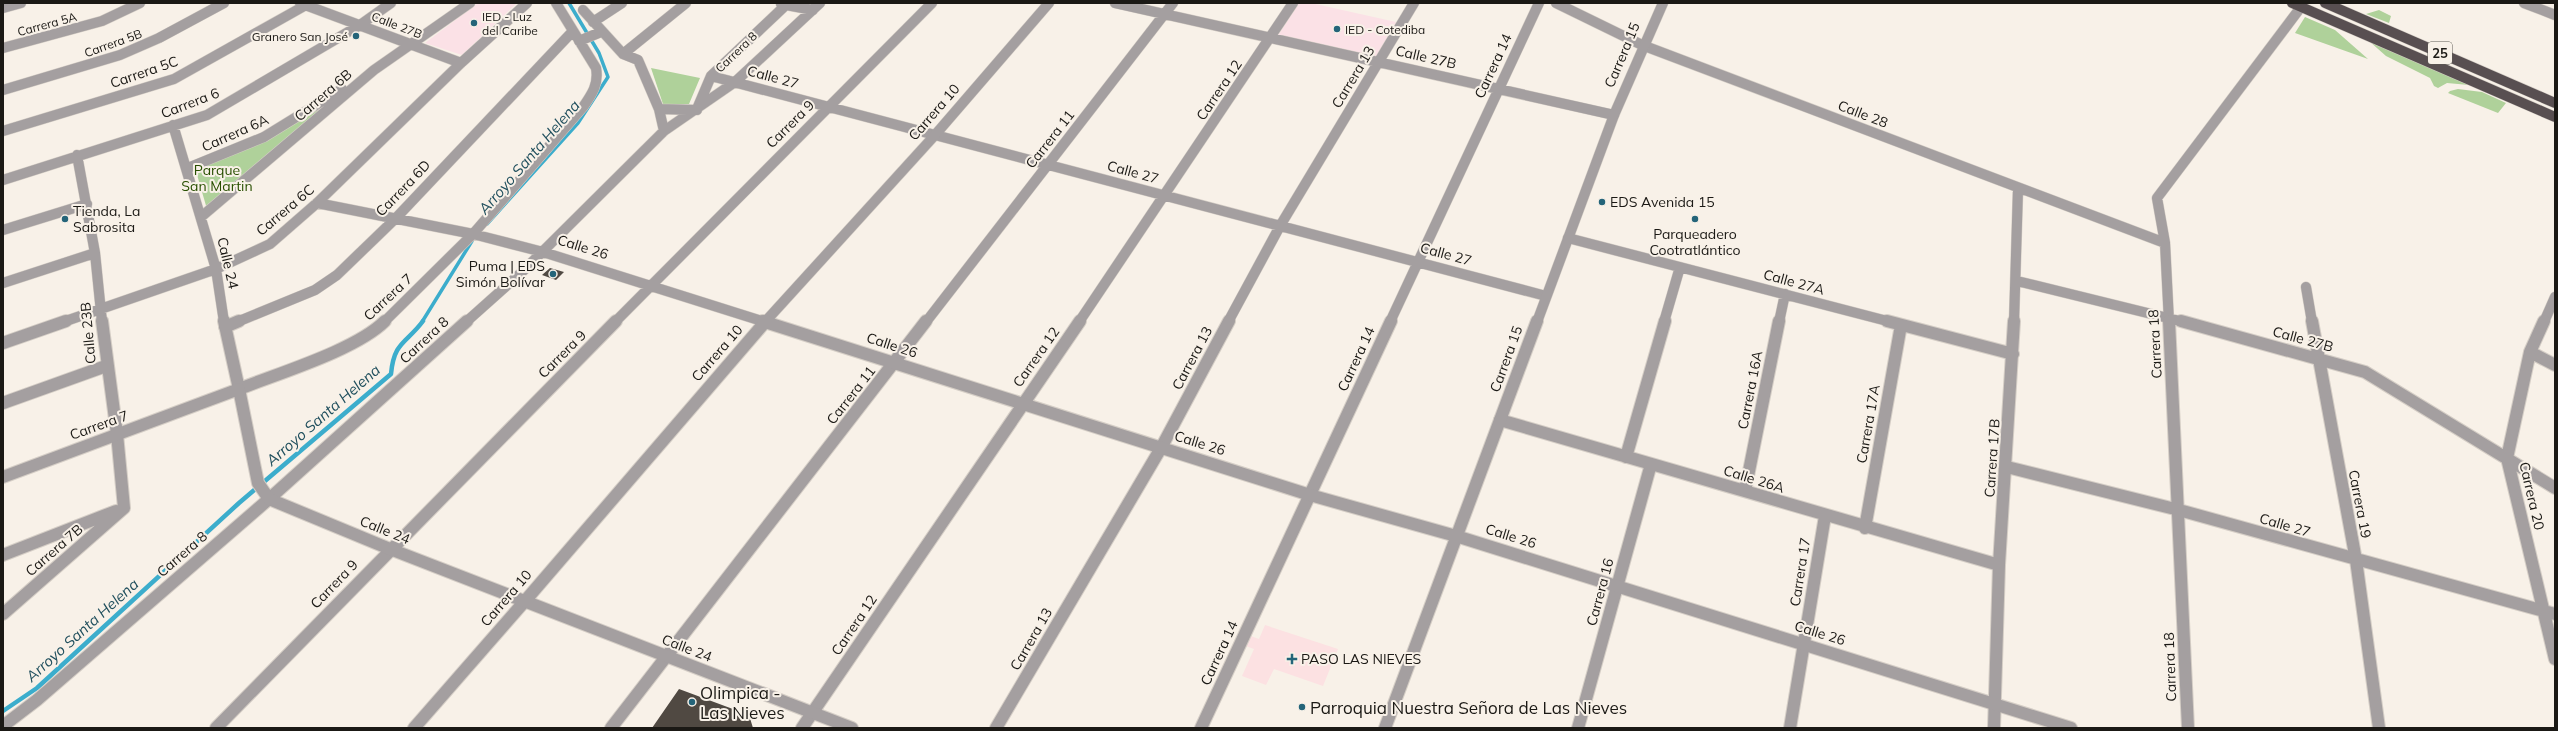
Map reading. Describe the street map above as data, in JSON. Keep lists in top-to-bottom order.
{
  "streets": {
    "highway": ["25"],
    "street": [
      "Carrera 5A",
      "Calle 27B",
      "Carrera 5B",
      "Carrera 8",
      "Carrera 15",
      "Carrera 14",
      "Carrera 5C",
      "Calle 27",
      "Carrera 13",
      "Carrera 12",
      "Carrera 6B",
      "Carrera 6",
      "Carrera 10",
      "Calle 28",
      "Carrera 9",
      "Carrera 6A",
      "Carrera 11",
      "Carrera 6D",
      "Carrera 6C",
      "Calle 26",
      "Calle 24",
      "Calle 27A",
      "Carrera 7",
      "Calle 23B",
      "Carrera 18",
      "Carrera 16A",
      "Carrera 17A",
      "Carrera 17B",
      "Calle 26A",
      "Carrera 20",
      "Carrera 19",
      "Carrera 7B",
      "Carrera 17",
      "Carrera 16"
    ]
  },
  "crossings": [
    ["Calle 27B", "Carrera 15"],
    ["Calle 27B", "Carrera 14"],
    ["Calle 27B", "Carrera 5C"],
    ["Calle 27B", "Carrera 13"],
    ["Calle 27B", "Carrera 12"],
    ["Calle 27B", "Carrera 6B"],
    ["Calle 27B", "Carrera 6"],
    ["Calle 27B", "Carrera 11"],
    ["Calle 27B", "Carrera 6C"],
    ["Calle 27B", "Carrera 18"],
    ["Calle 27B", "Carrera 17B"],
    ["Calle 27B", "Carrera 20"],
    ["Calle 27B", "Carrera 19"],
    ["Carrera 8", "Calle 27"],
    ["Carrera 8", "Calle 26"],
    ["Carrera 8", "Calle 24"],
    ["25", "Carrera 18"],
    ["Carrera 15", "Calle 27"],
    ["Carrera 15", "Calle 28"],
    ["Carrera 15", "Calle 26"],
    ["Carrera 15", "Calle 27A"],
    ["Carrera 15", "Calle 26A"],
    ["Carrera 14", "Calle 27"],
    ["Carrera 14", "Calle 26"],
    ["Calle 27", "Carrera 13"],
    ["Calle 27", "Carrera 12"],
    ["Calle 27", "Carrera 10"],
    ["Calle 27", "Carrera 9"],
    ["Calle 27", "Carrera 11"],
    ["Calle 27", "Carrera 18"],
    ["Calle 27", "Carrera 17B"],
    ["Calle 27", "Carrera 20"],
    ["Calle 27", "Carrera 19"],
    ["Carrera 13", "Calle 26"],
    ["Carrera 12", "Calle 26"],
    ["Carrera 12", "Calle 24"],
    ["Carrera 6B", "Carrera 6A"],
    ["Carrera 6B", "Calle 24"],
    ["Carrera 6", "Calle 24"],
    ["Carrera 6", "Calle 23B"],
    ["Carrera 10", "Calle 26"],
    ["Carrera 10", "Calle 24"],
    ["Calle 28", "Carrera 18"],
    ["Calle 28", "Carrera 17B"],
    ["Carrera 9", "Calle 26"],
    ["Carrera 9", "Calle 24"],
    ["Carrera 6A", "Calle 24"],
    ["Carrera 11", "Calle 26"],
    ["Carrera 11", "Calle 24"],
    ["Carrera 6D", "Calle 26"],
    ["Carrera 6D", "Calle 24"],
    ["Carrera 6D", "Carrera 7"],
    ["Carrera 6C", "Calle 26"],
    ["Carrera 6C", "Calle 24"],
    ["Carrera 6C", "Calle 23B"],
    ["Calle 26", "Carrera 7"],
    ["Calle 26", "Carrera 17B"],
    ["Calle 26", "Carrera 17"],
    ["Calle 26", "Carrera 16"],
    ["Calle 24", "Carrera 7"],
    ["Calle 27A", "Carrera 16A"],
    ["Calle 27A", "Carrera 17A"],
    ["Calle 27A", "Carrera 17B"],
    ["Carrera 7", "Calle 23B"],
    ["Calle 23B", "Carrera 7B"],
    ["Carrera 16A", "Calle 26A"],
    ["Carrera 17A", "Calle 26A"],
    ["Carrera 17B", "Calle 26A"],
    ["Calle 26A", "Carrera 17"],
    ["Calle 26A", "Carrera 16"]
  ],
  "water": ["Arroyo Santa Helena"],
  "parks": ["Parque San Martin"],
  "places": {
    "other": [
      "IED - Luz del Caribe",
      "IED - Cotediba",
      "Granero San José",
      "EDS Avenida 15",
      "Tienda, La Sabrosita",
      "Parqueadero Cootratlántico",
      "Puma | EDS Simón Bolívar",
      "Olimpica - Las Nieves",
      "Parroquia Nuestra Señora de Las Nieves"
    ],
    "health": ["PASO LAS NIEVES"]
  }
}
